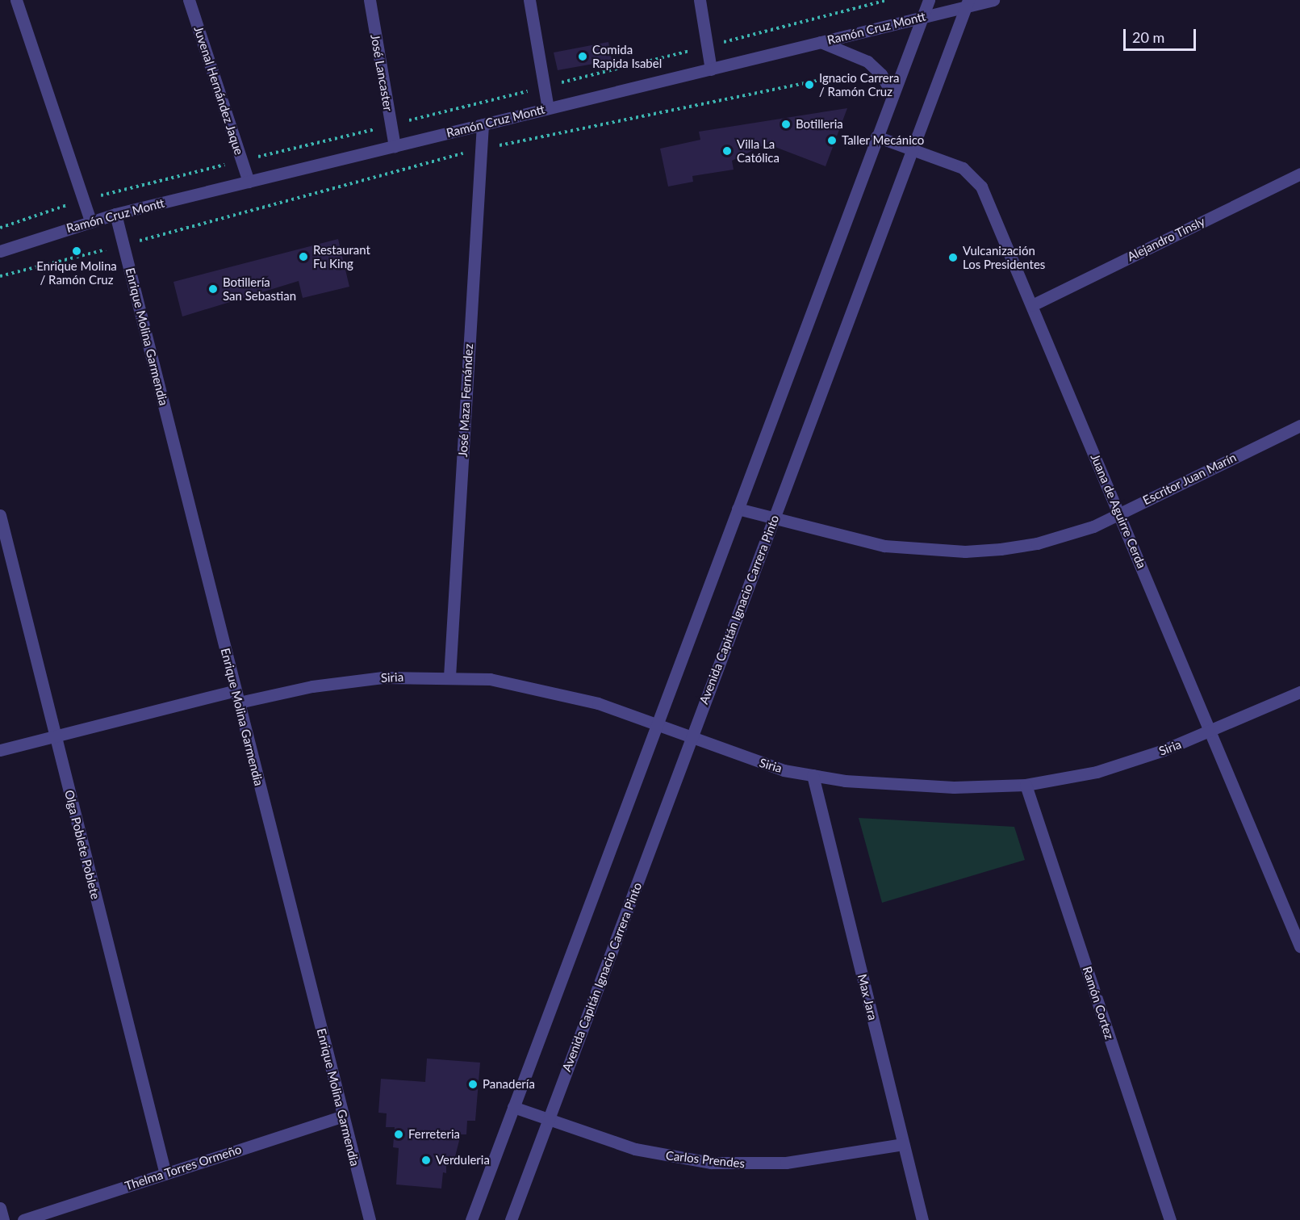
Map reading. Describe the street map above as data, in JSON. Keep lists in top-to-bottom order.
{
  "streets": {
    "street": [
      "Ramón Cruz Montt",
      "José Lancaster",
      "Juvenal Hernández Jaque",
      "Alejandro Tinsly",
      "Enrique Molina Garmendia",
      "José Maza Fernández",
      "Escritor Juan Marín",
      "Juana de Aguirre Cerda",
      "Avenida Capitán Ignacio Carrera Pinto",
      "Siria",
      "Olga Poblete Poblete",
      "Max Jara",
      "Ramón Cortez",
      "Carlos Prendes",
      "Thelma Torres Ormeño"
    ]
  },
  "crossings": [
    ["Ramón Cruz Montt", "José Lancaster"],
    ["Ramón Cruz Montt", "Juvenal Hernández Jaque"],
    ["Ramón Cruz Montt", "Enrique Molina Garmendia"],
    ["Ramón Cruz Montt", "José Maza Fernández"],
    ["Ramón Cruz Montt", "Avenida Capitán Ignacio Carrera Pinto"],
    ["Alejandro Tinsly", "Juana de Aguirre Cerda"],
    ["Enrique Molina Garmendia", "Siria"],
    ["Enrique Molina Garmendia", "Thelma Torres Ormeño"],
    ["José Maza Fernández", "Siria"],
    ["Escritor Juan Marín", "Juana de Aguirre Cerda"],
    ["Escritor Juan Marín", "Avenida Capitán Ignacio Carrera Pinto"],
    ["Juana de Aguirre Cerda", "Avenida Capitán Ignacio Carrera Pinto"],
    ["Juana de Aguirre Cerda", "Siria"],
    ["Avenida Capitán Ignacio Carrera Pinto", "Siria"],
    ["Avenida Capitán Ignacio Carrera Pinto", "Carlos Prendes"],
    ["Siria", "Olga Poblete Poblete"],
    ["Siria", "Max Jara"],
    ["Siria", "Ramón Cortez"],
    ["Olga Poblete Poblete", "Thelma Torres Ormeño"],
    ["Max Jara", "Carlos Prendes"]
  ],
  "places": [
    "Comida Rapida Isabel",
    "Ignacio Carrera / Ramón Cruz",
    "Botilleria",
    "Taller Mecánico",
    "Villa La Católica",
    "Enrique Molina / Ramón Cruz",
    "Restaurant Fu King",
    "Vulcanización Los Presidentes",
    "Botillería San Sebastian",
    "Panadería",
    "Ferreteria",
    "Verduleria"
  ],
  "scale_bar": "20 m"
}
